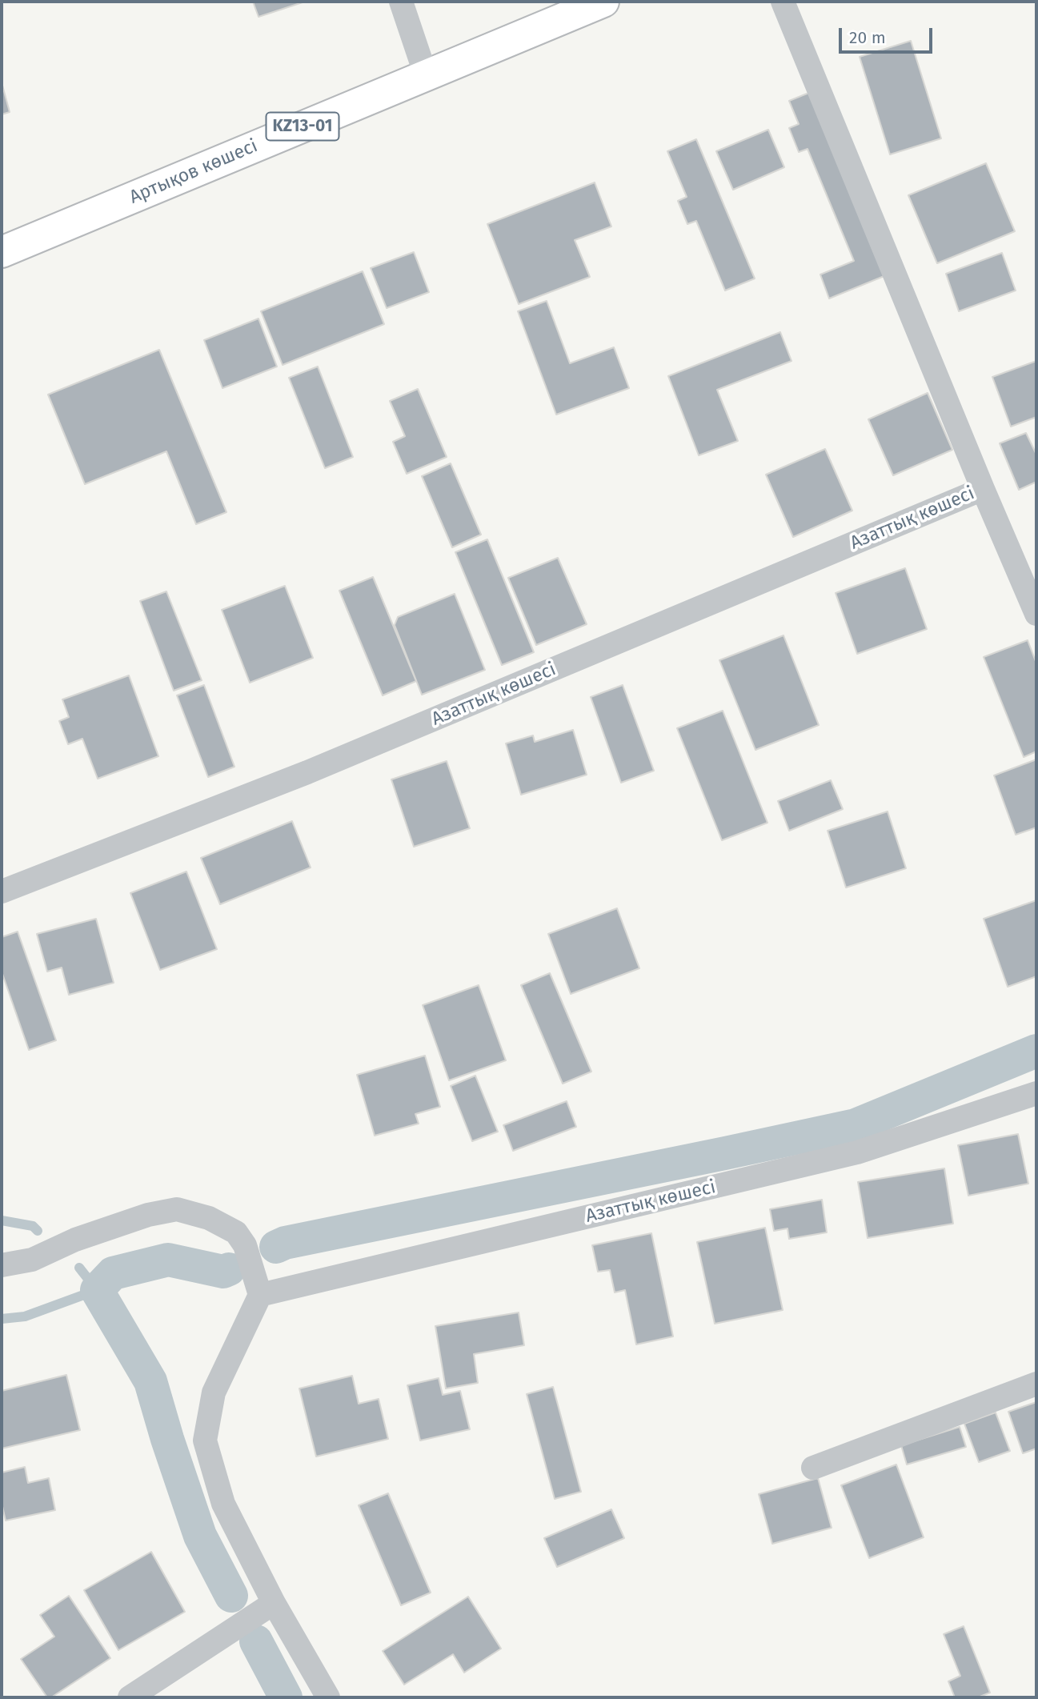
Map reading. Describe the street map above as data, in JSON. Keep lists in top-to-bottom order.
{
  "streets": {
    "highway": ["KZ13-01", "Артықов көшесі"],
    "street": ["Азаттық көшесі"]
  },
  "scale_bar": "20 m"
}
